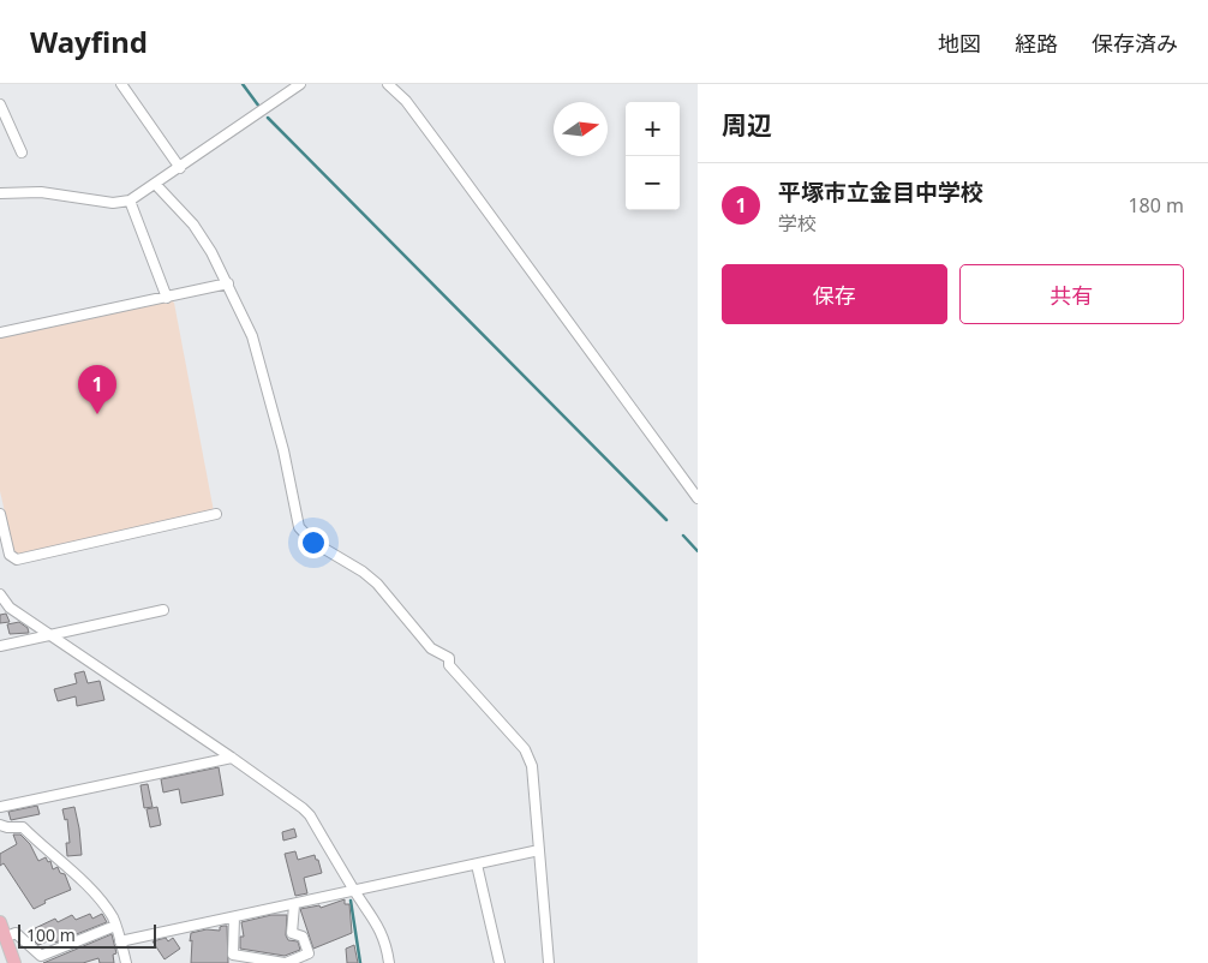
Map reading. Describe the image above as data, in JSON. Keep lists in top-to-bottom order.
{
  "scale_bar": "100 m",
  "north": "right",
  "page": {
    "header": "Wayfind",
    "nav": ["地図", "経路", "保存済み"],
    "heading": "周辺",
    "map_buttons": ["+", "−"],
    "list": [
      {
        "mark": "1",
        "name": "平塚市立金目中学校",
        "note": "学校",
        "value": "180 m"
      }
    ],
    "buttons": ["保存", "共有"],
    "pins": "1",
    "scale": "100 m"
  }
}
